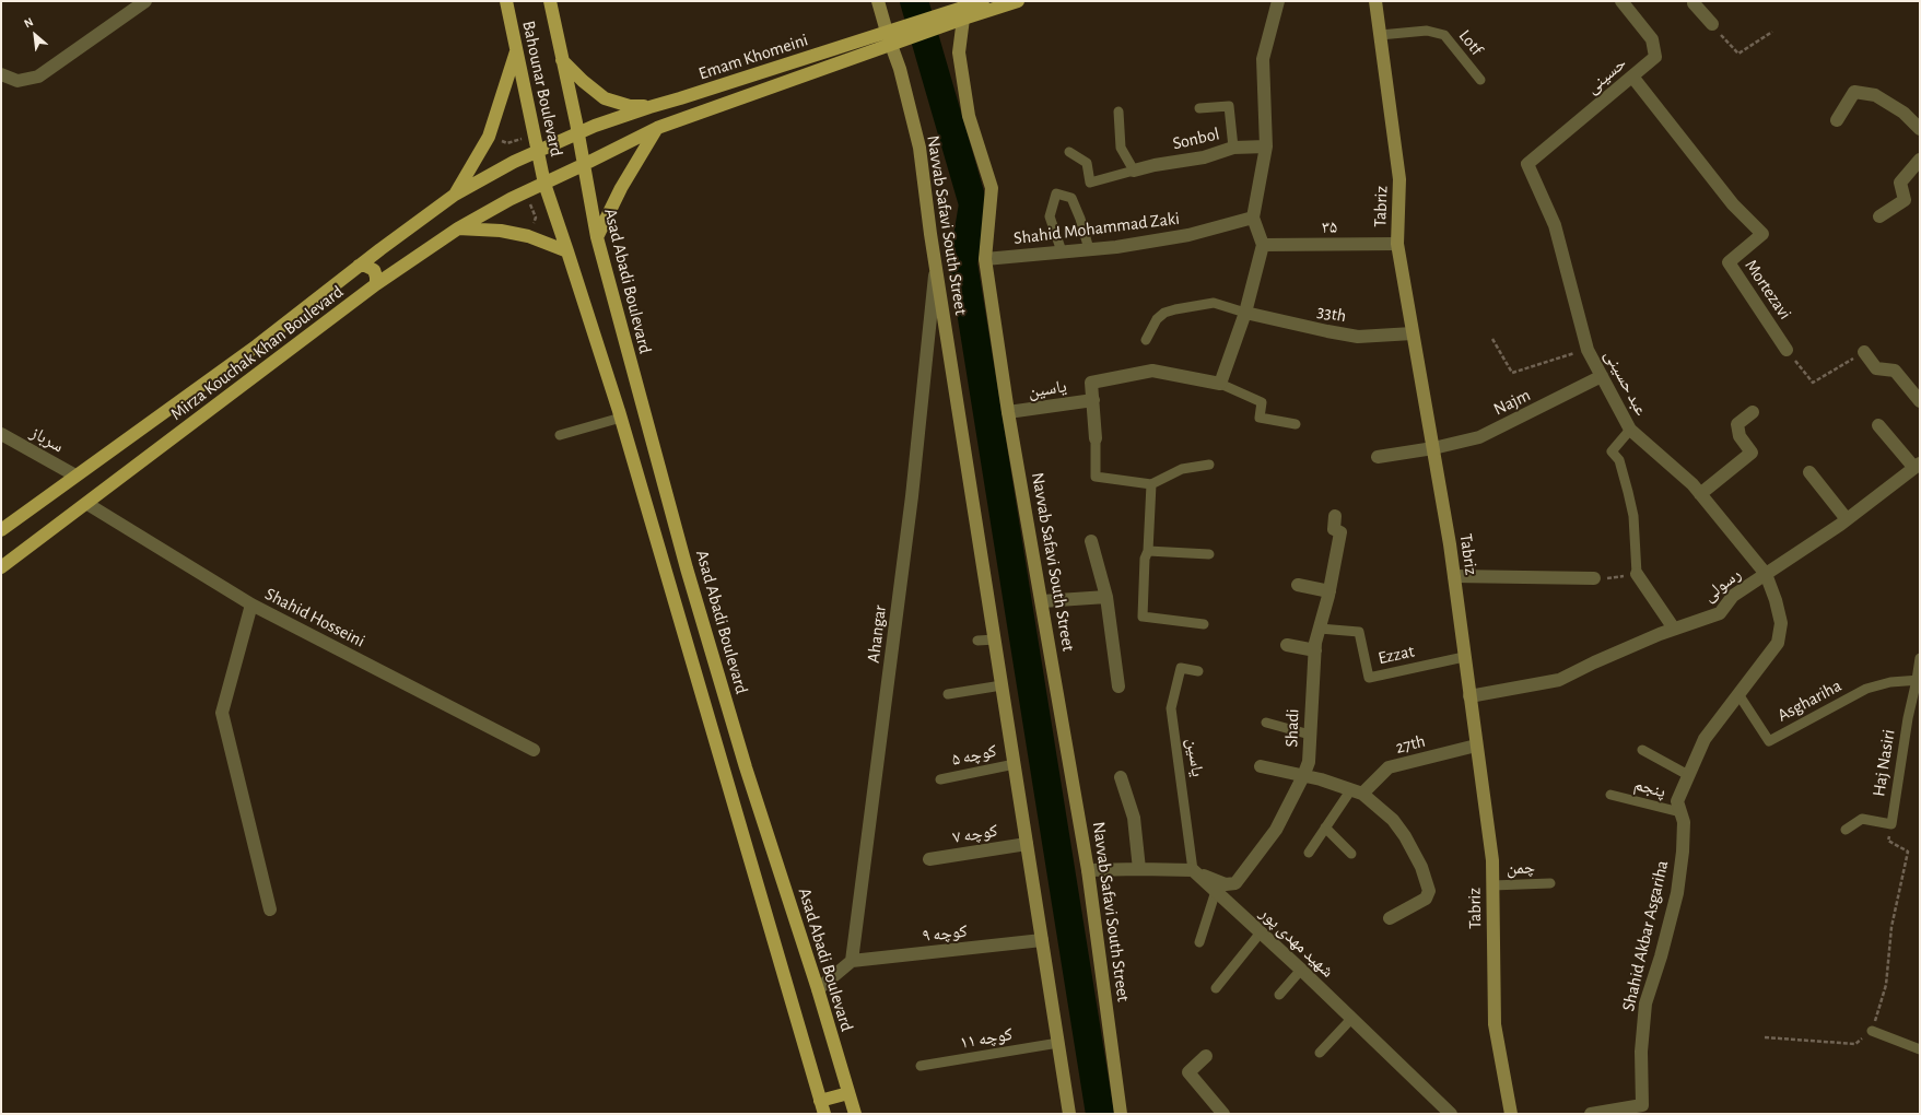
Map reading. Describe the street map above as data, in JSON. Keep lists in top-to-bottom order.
{
  "streets": {
    "main road": [
      "Emam Khomeini",
      "Bahounar Boulevard",
      "Tabriz",
      "Navvab Safavi South Street",
      "Asad Abadi Boulevard",
      "Mirza Kouchak Khan Boulevard"
    ],
    "street": [
      "حسینی",
      "Sonbol",
      "۳۵",
      "Shahid Mohammad Zaki",
      "Mortezavi",
      "33th",
      "عبد حسینی",
      "یاسین",
      "Najm",
      "سرباز",
      "رسولی",
      "Shahid Hosseini",
      "Ahangar",
      "Shadi",
      "27th",
      "کوچه ۷",
      "کوچه ۹",
      "Shahid Akbar Asgariha",
      "شهید مهدی پور"
    ],
    "lane": [
      "Lotf",
      "Ezzat",
      "Asghariha",
      "کوچه ۵",
      "Haj Nasiri",
      "پنجم",
      "چمن",
      "کوچه ۱۱"
    ]
  },
  "crossings": [
    ["Lotf", "Tabriz"],
    ["Emam Khomeini", "Bahounar Boulevard"],
    ["Emam Khomeini", "Navvab Safavi South Street"],
    ["Emam Khomeini", "Asad Abadi Boulevard"],
    ["Emam Khomeini", "Mirza Kouchak Khan Boulevard"],
    ["حسینی", "Mortezavi"],
    ["حسینی", "عبد حسینی"],
    ["Bahounar Boulevard", "Asad Abadi Boulevard"],
    ["Bahounar Boulevard", "Mirza Kouchak Khan Boulevard"],
    ["Tabriz", "۳۵"],
    ["Tabriz", "33th"],
    ["Tabriz", "Najm"],
    ["Tabriz", "رسولی"],
    ["Tabriz", "Ezzat"],
    ["Tabriz", "27th"],
    ["Tabriz", "چمن"],
    ["Navvab Safavi South Street", "Shahid Mohammad Zaki"],
    ["Navvab Safavi South Street", "یاسین"],
    ["Navvab Safavi South Street", "Ahangar"],
    ["Navvab Safavi South Street", "کوچه ۵"],
    ["Navvab Safavi South Street", "کوچه ۷"],
    ["Navvab Safavi South Street", "کوچه ۹"],
    ["Navvab Safavi South Street", "کوچه ۱۱"],
    ["Mirza Kouchak Khan Boulevard", "سرباز"],
    ["Mirza Kouchak Khan Boulevard", "Shahid Hosseini"],
    ["عبد حسینی", "Najm"],
    ["عبد حسینی", "رسولی"],
    ["عبد حسینی", "Shahid Akbar Asgariha"],
    ["یاسین", "Shadi"],
    ["یاسین", "شهید مهدی پور"],
    ["رسولی", "Shahid Akbar Asgariha"],
    ["Ahangar", "کوچه ۹"],
    ["Ezzat", "Shadi"],
    ["Asghariha", "Haj Nasiri"],
    ["Asghariha", "Shahid Akbar Asgariha"],
    ["Shadi", "شهید مهدی پور"],
    ["پنجم", "Shahid Akbar Asgariha"]
  ],
  "north": "top left"
}
